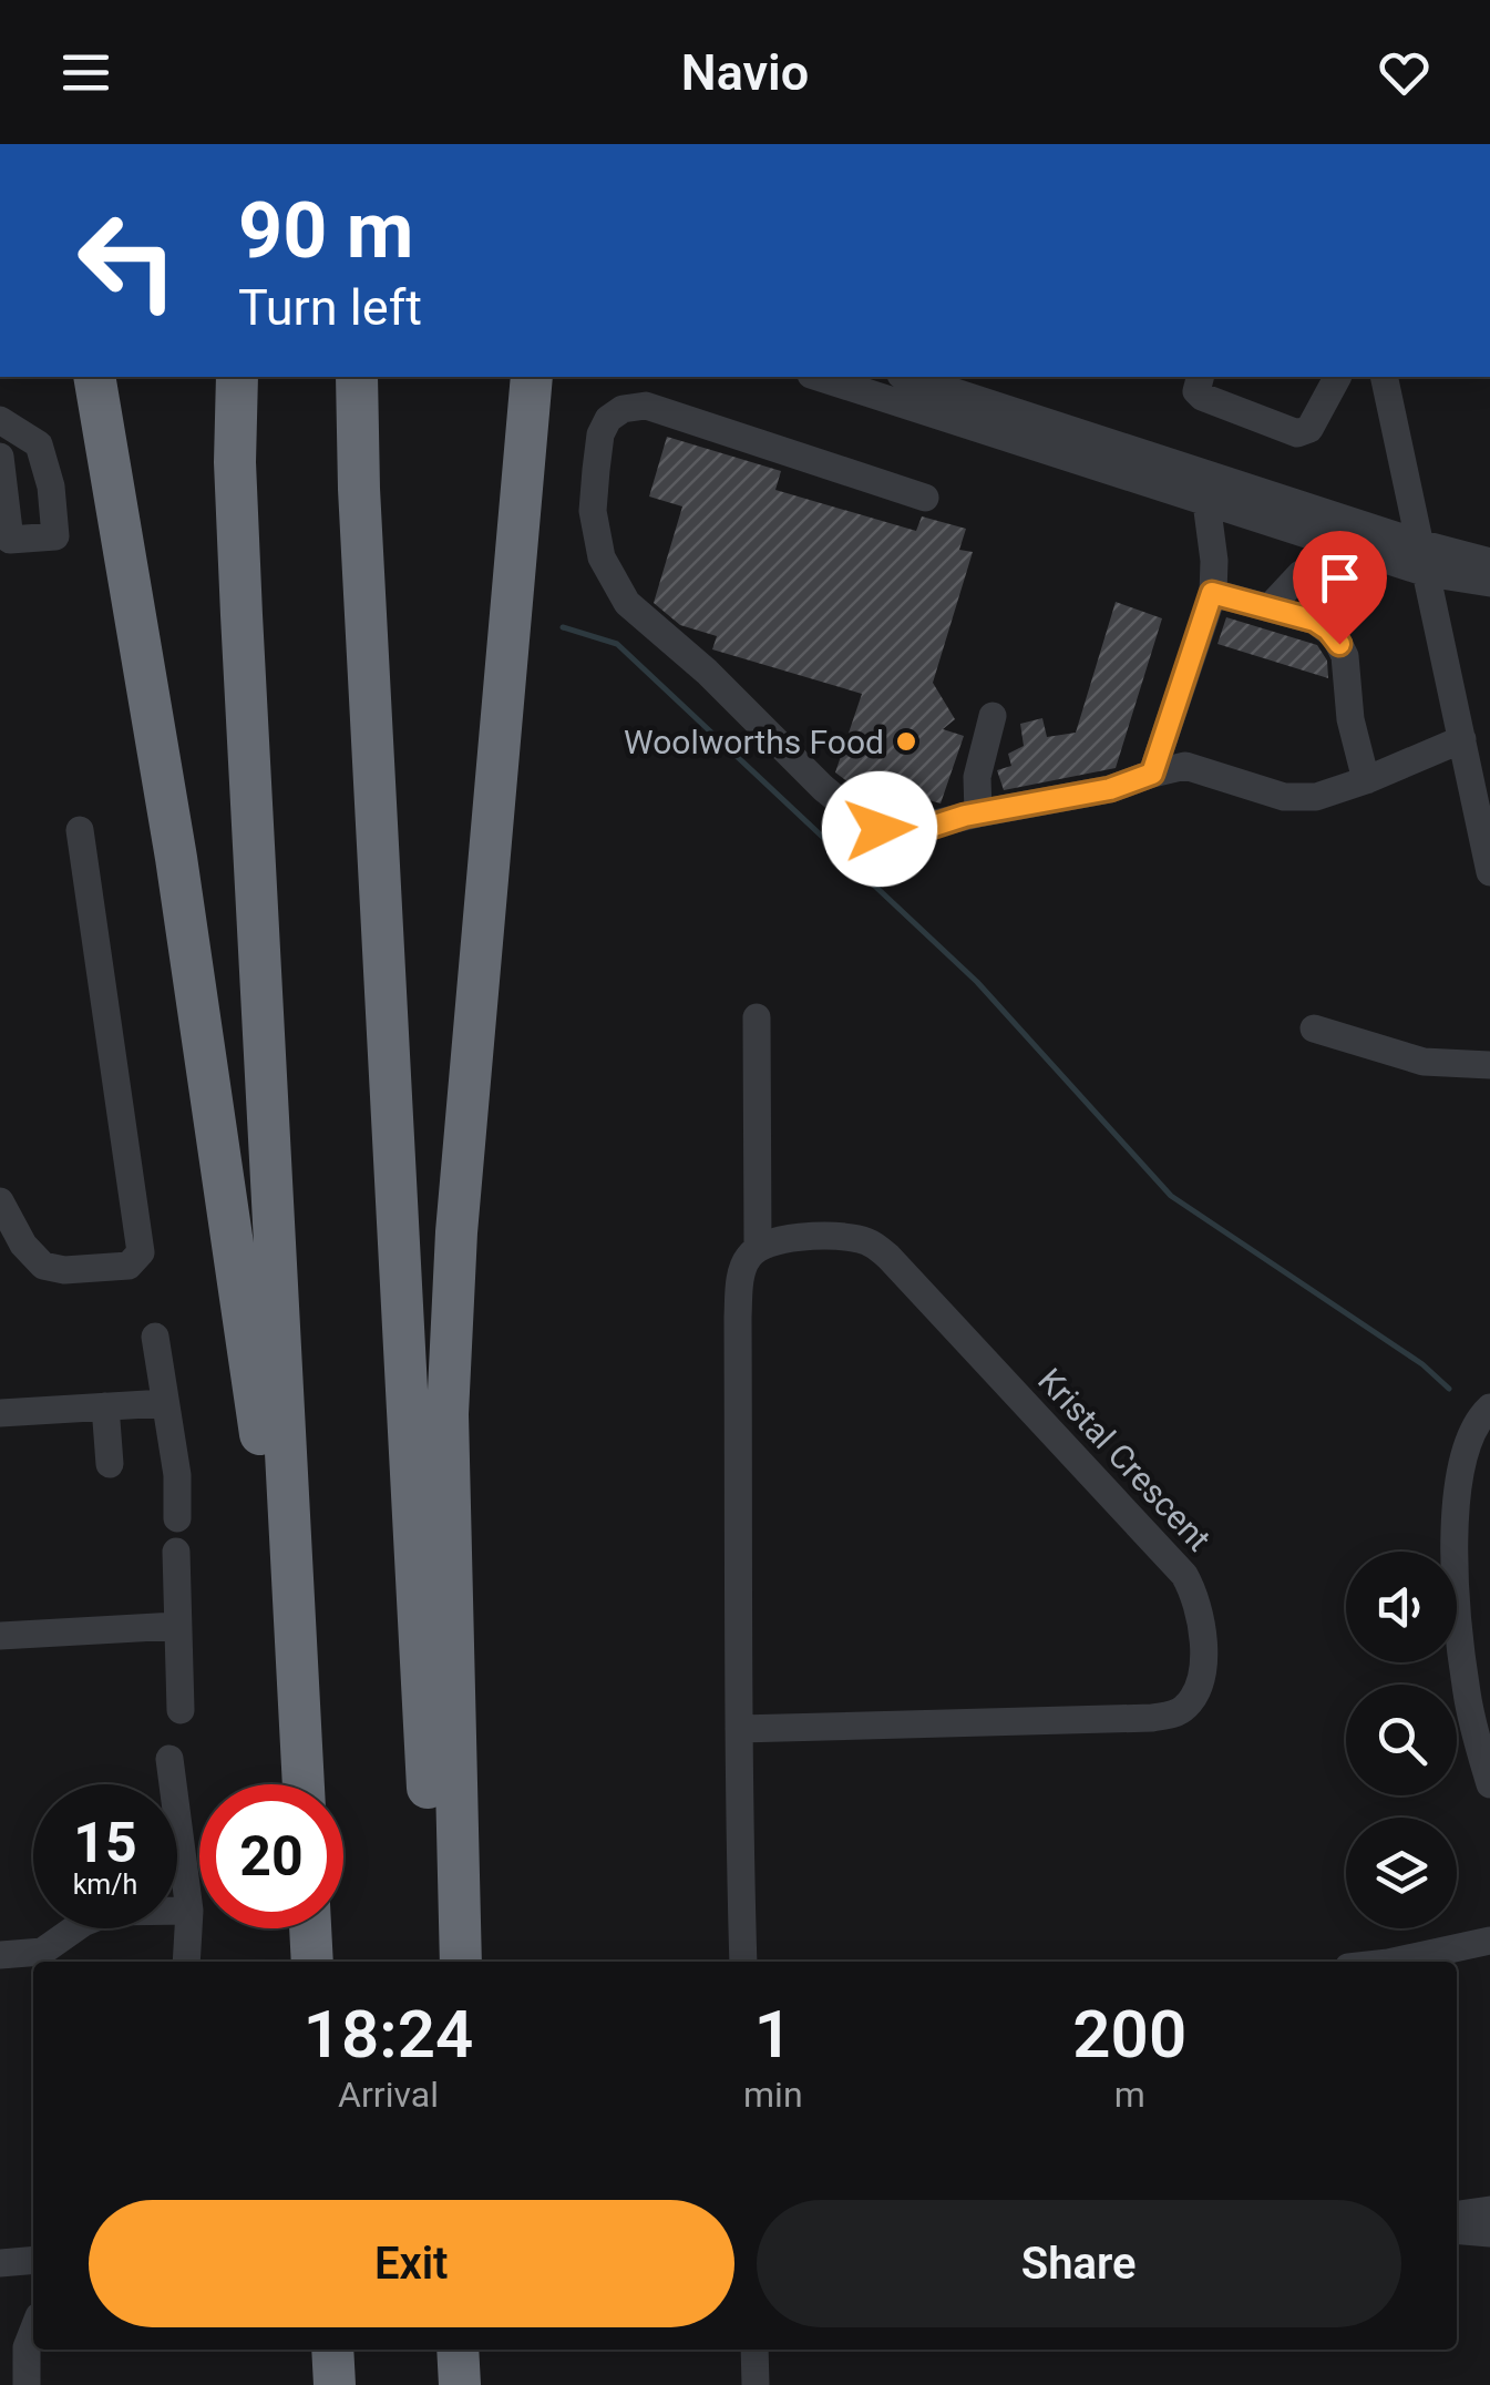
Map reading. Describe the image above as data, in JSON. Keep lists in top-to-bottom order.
{
  "streets": {
    "street": ["Kristal Crescent"]
  },
  "places": ["Woolworths Food"],
  "page": {
    "header": "Navio",
    "turn": ["90 m", "Turn left"],
    "speed": "15 km/h",
    "limit": "20",
    "eta": [
      "18:24",
      "Arrival",
      "1",
      "min",
      "200",
      "m"
    ],
    "buttons": ["Exit", "Share"]
  }
}
